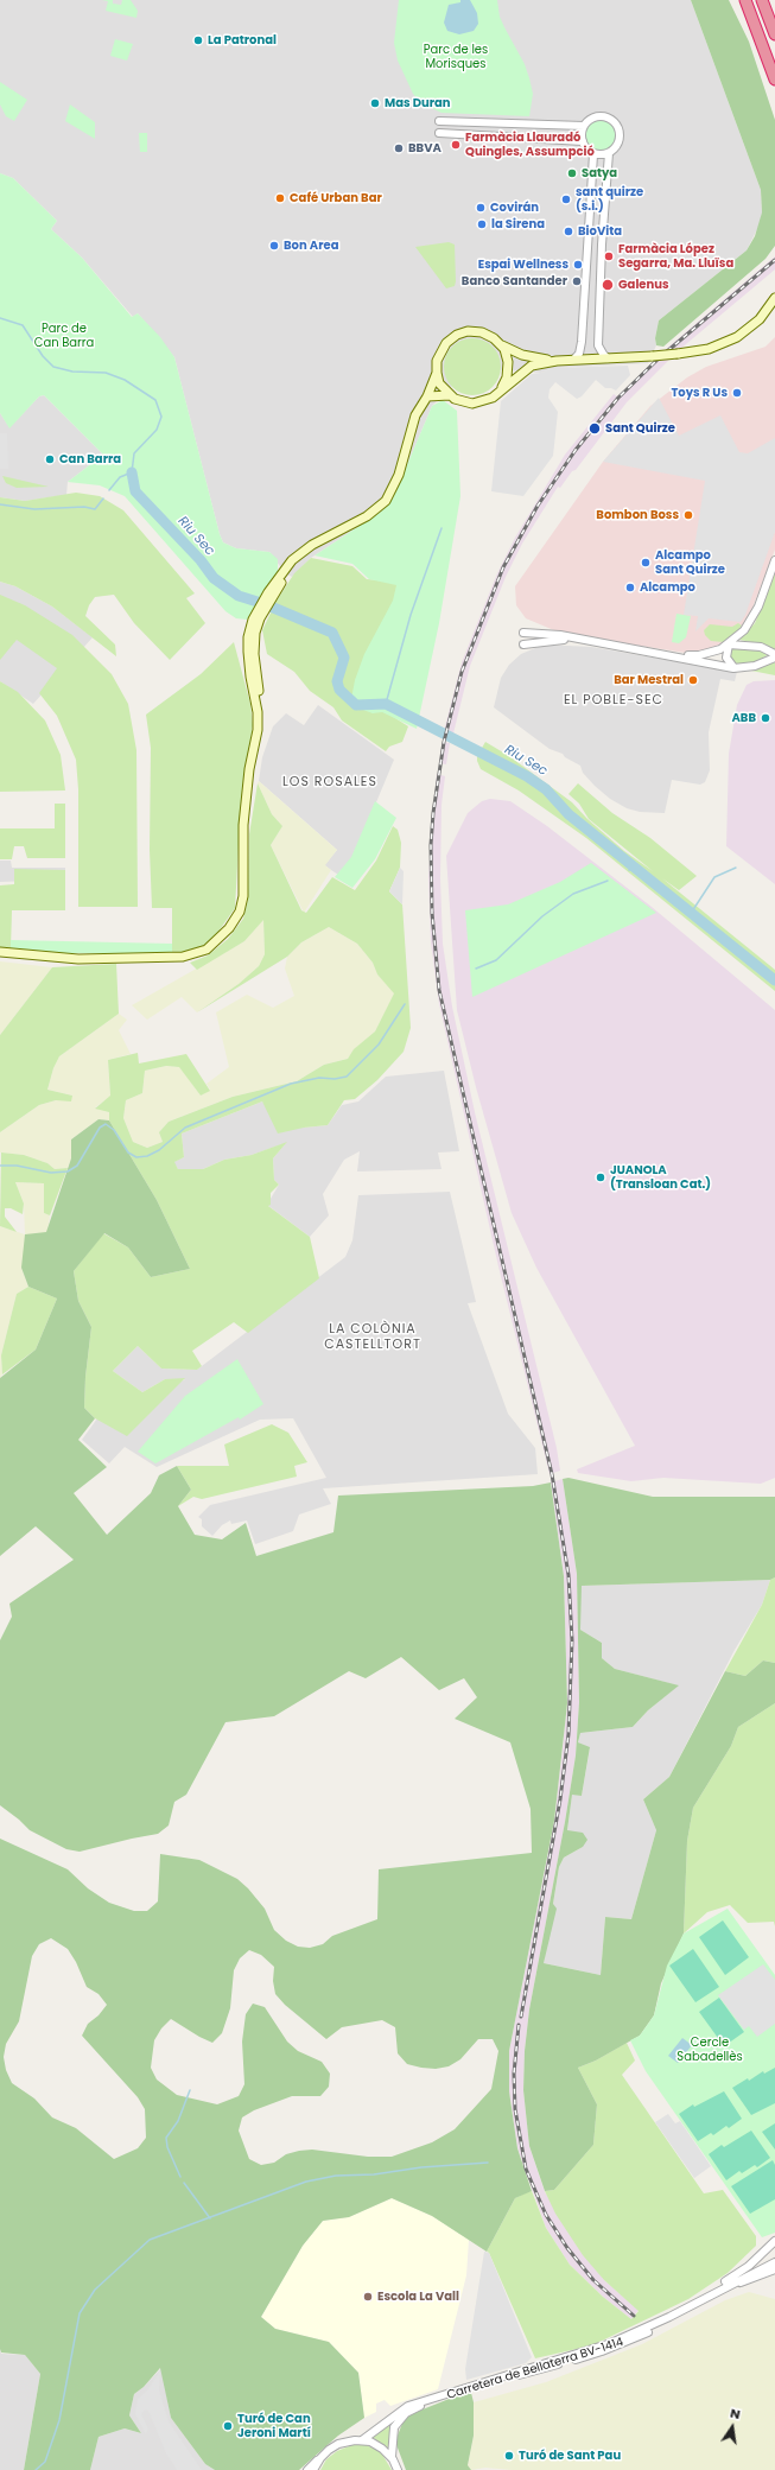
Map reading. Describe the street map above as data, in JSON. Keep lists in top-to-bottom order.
{
  "streets": {
    "street": ["Carretera de Bellaterra BV-1414"]
  },
  "districts": ["EL POBLE-SEC", "LOS ROSALES", "LA COLÒNIA CASTELLTORT"],
  "water": ["Riu Sec"],
  "parks": ["Parc de les Morisques", "Parc de Can Barra", "Cercle Sabadellès"],
  "places": [
    "La Patronal",
    "Mas Duran",
    "Farmàcia Llauradó Quingles, Assumpció",
    "BBVA",
    "Satya",
    "Café Urban Bar",
    "sant quirze (s.i.)",
    "Covirán",
    "la Sirena",
    "BioVita",
    "Bon Area",
    "Farmàcia López Segarra, Ma. Lluïsa",
    "Espai Wellness",
    "Banco Santander",
    "Galenus",
    "Toys R Us",
    "Sant Quirze",
    "Can Barra",
    "Bombon Boss",
    "Alcampo Sant Quirze",
    "Alcampo",
    "Bar Mestral",
    "ABB",
    "JUANOLA (Transloan Cat.)",
    "Escola La Vall",
    "Turó de Can Jeroni Martí",
    "Turó de Sant Pau"
  ],
  "north": "top"
}
